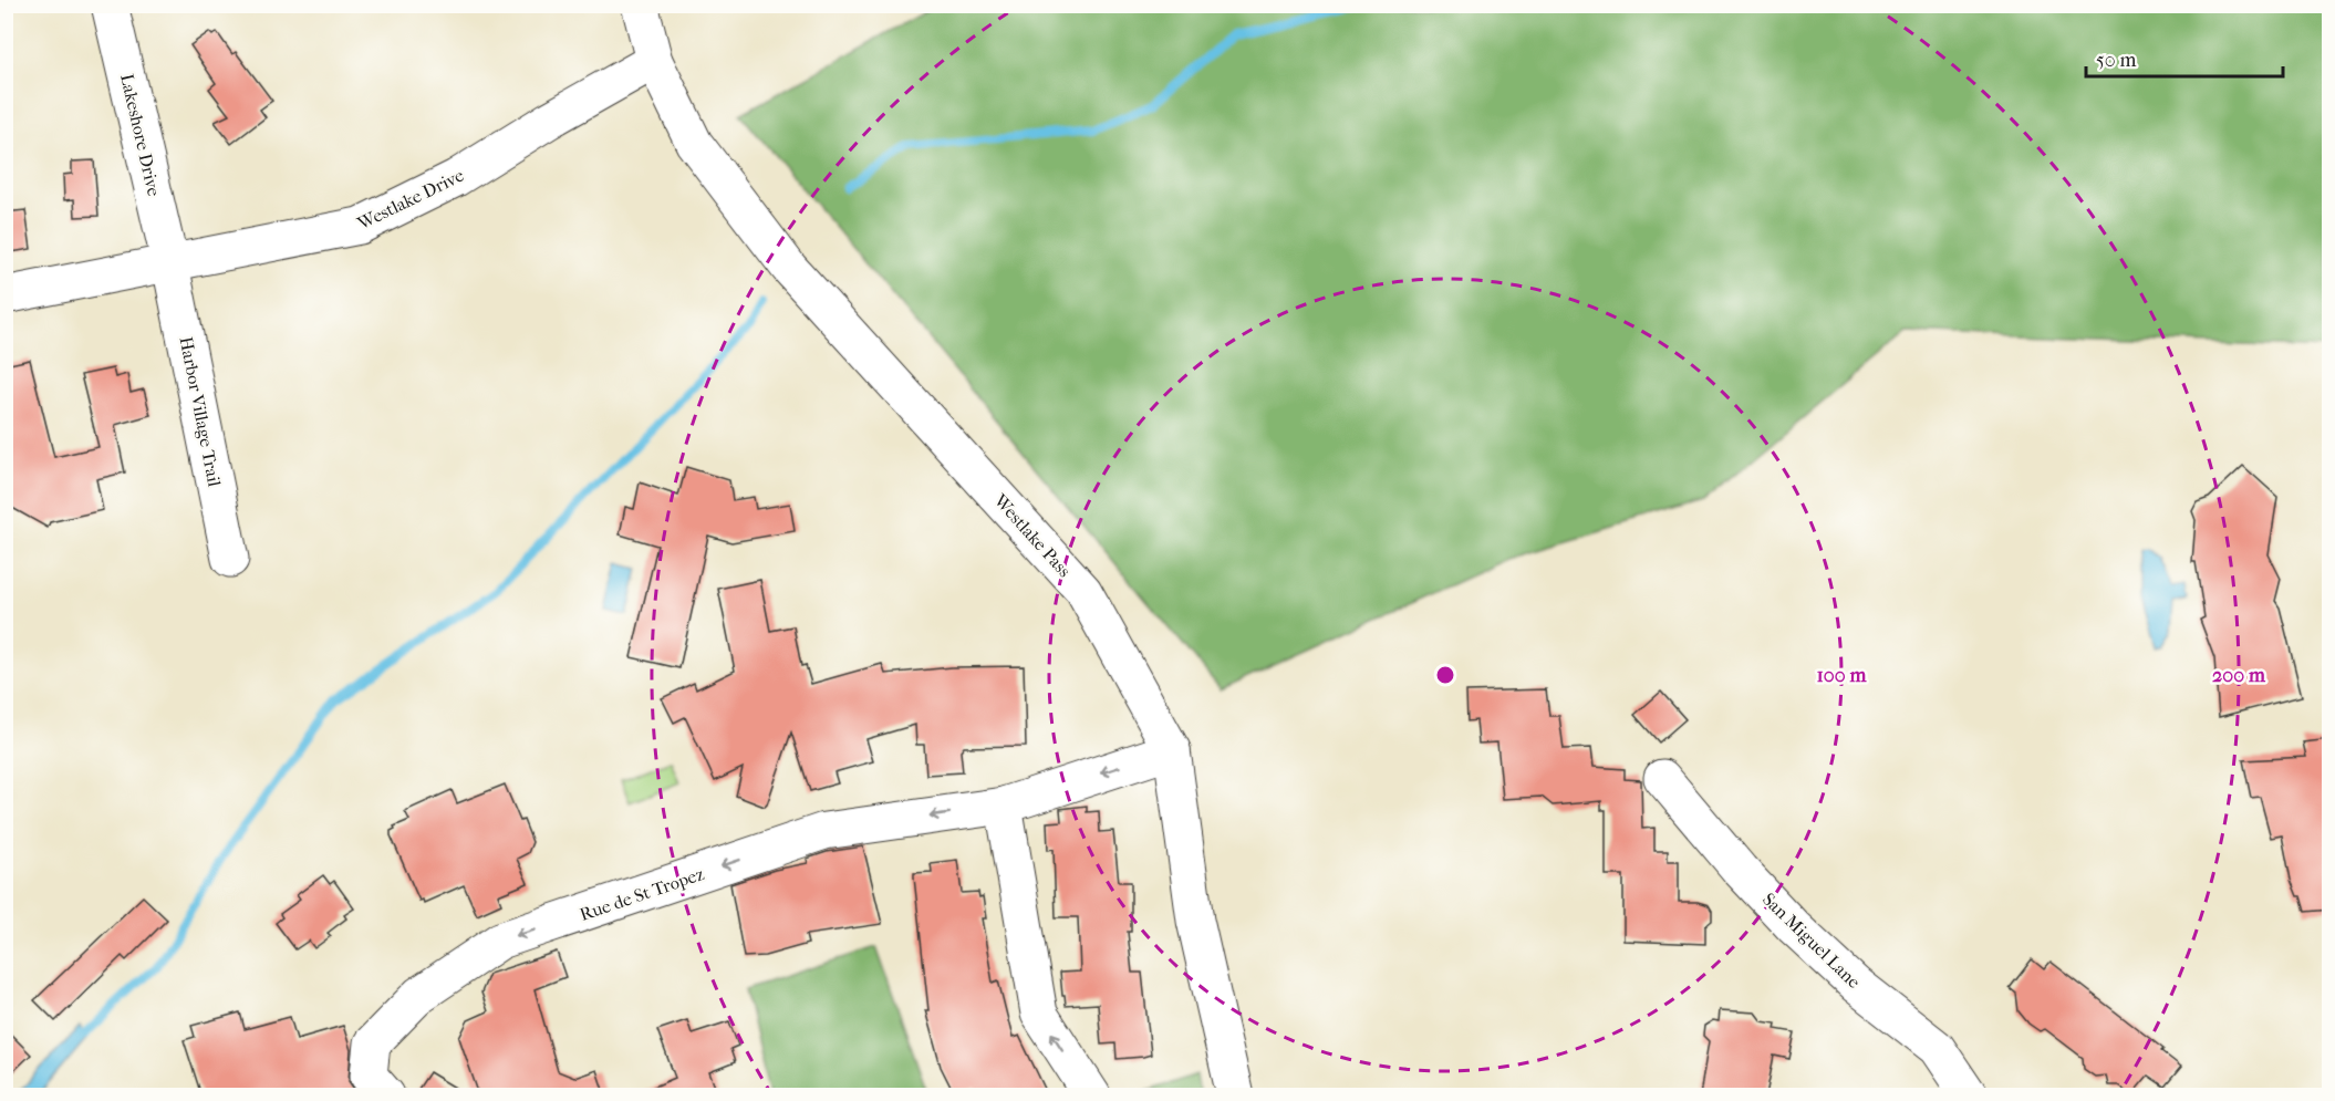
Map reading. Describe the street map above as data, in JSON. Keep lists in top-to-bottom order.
{
  "streets": {
    "street": [
      "Lakeshore Drive",
      "Westlake Drive",
      "Harbor Village Trail",
      "Westlake Pass",
      "Rue de St Tropez",
      "San Miguel Lane"
    ]
  },
  "crossings": [
    ["Lakeshore Drive", "Westlake Drive"],
    ["Lakeshore Drive", "Harbor Village Trail"],
    ["Westlake Drive", "Harbor Village Trail"],
    ["Westlake Drive", "Westlake Pass"],
    ["Westlake Pass", "Rue de St Tropez"]
  ],
  "one_way": ["Rue de St Tropez"],
  "scale_bar": "50 m",
  "rings": ["100 m", "200 m"]
}
